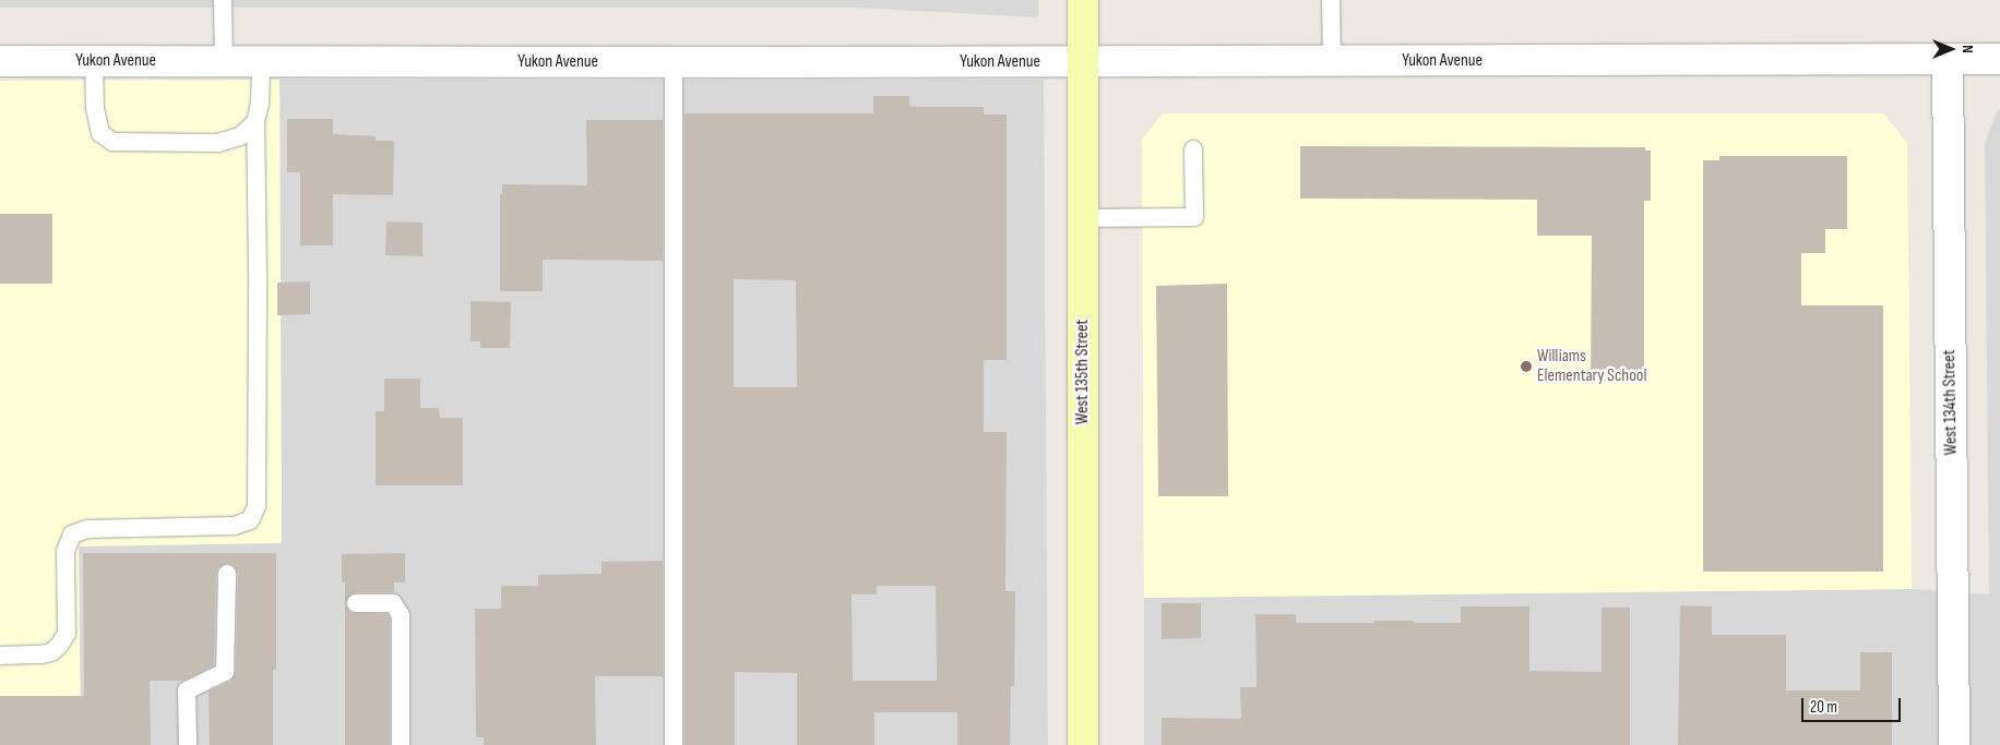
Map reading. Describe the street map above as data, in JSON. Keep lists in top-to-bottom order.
{
  "streets": {
    "street": ["Yukon Avenue", "West 135th Street", "West 134th Street"]
  },
  "crossings": [
    ["Yukon Avenue", "West 135th Street"],
    ["Yukon Avenue", "West 134th Street"]
  ],
  "places": ["Williams Elementary School"],
  "scale_bar": "20 m",
  "north": "right"
}
